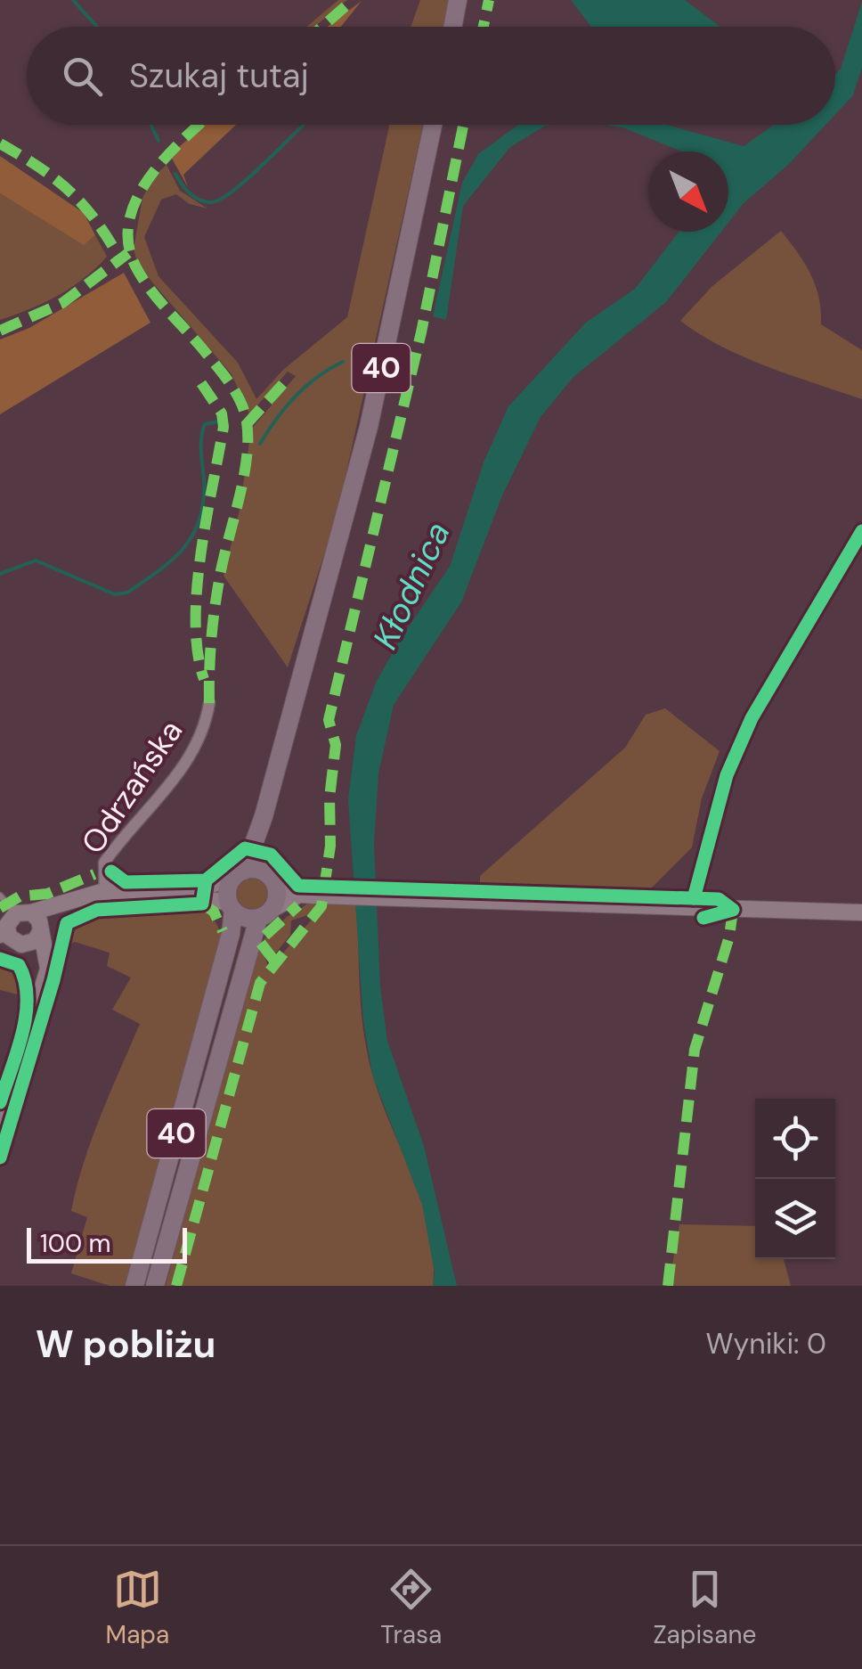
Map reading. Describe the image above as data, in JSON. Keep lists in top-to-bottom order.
{
  "streets": {
    "main road": ["40"],
    "street": ["Odrzańska"]
  },
  "water": ["Kłodnica"],
  "scale_bar": "100 m",
  "north": "bottom right",
  "page": {
    "search": "Szukaj tutaj",
    "scale": "100 m",
    "heading": ["W pobliżu", "Wyniki: 0"],
    "nav": ["Mapa", "Trasa", "Zapisane"]
  }
}
